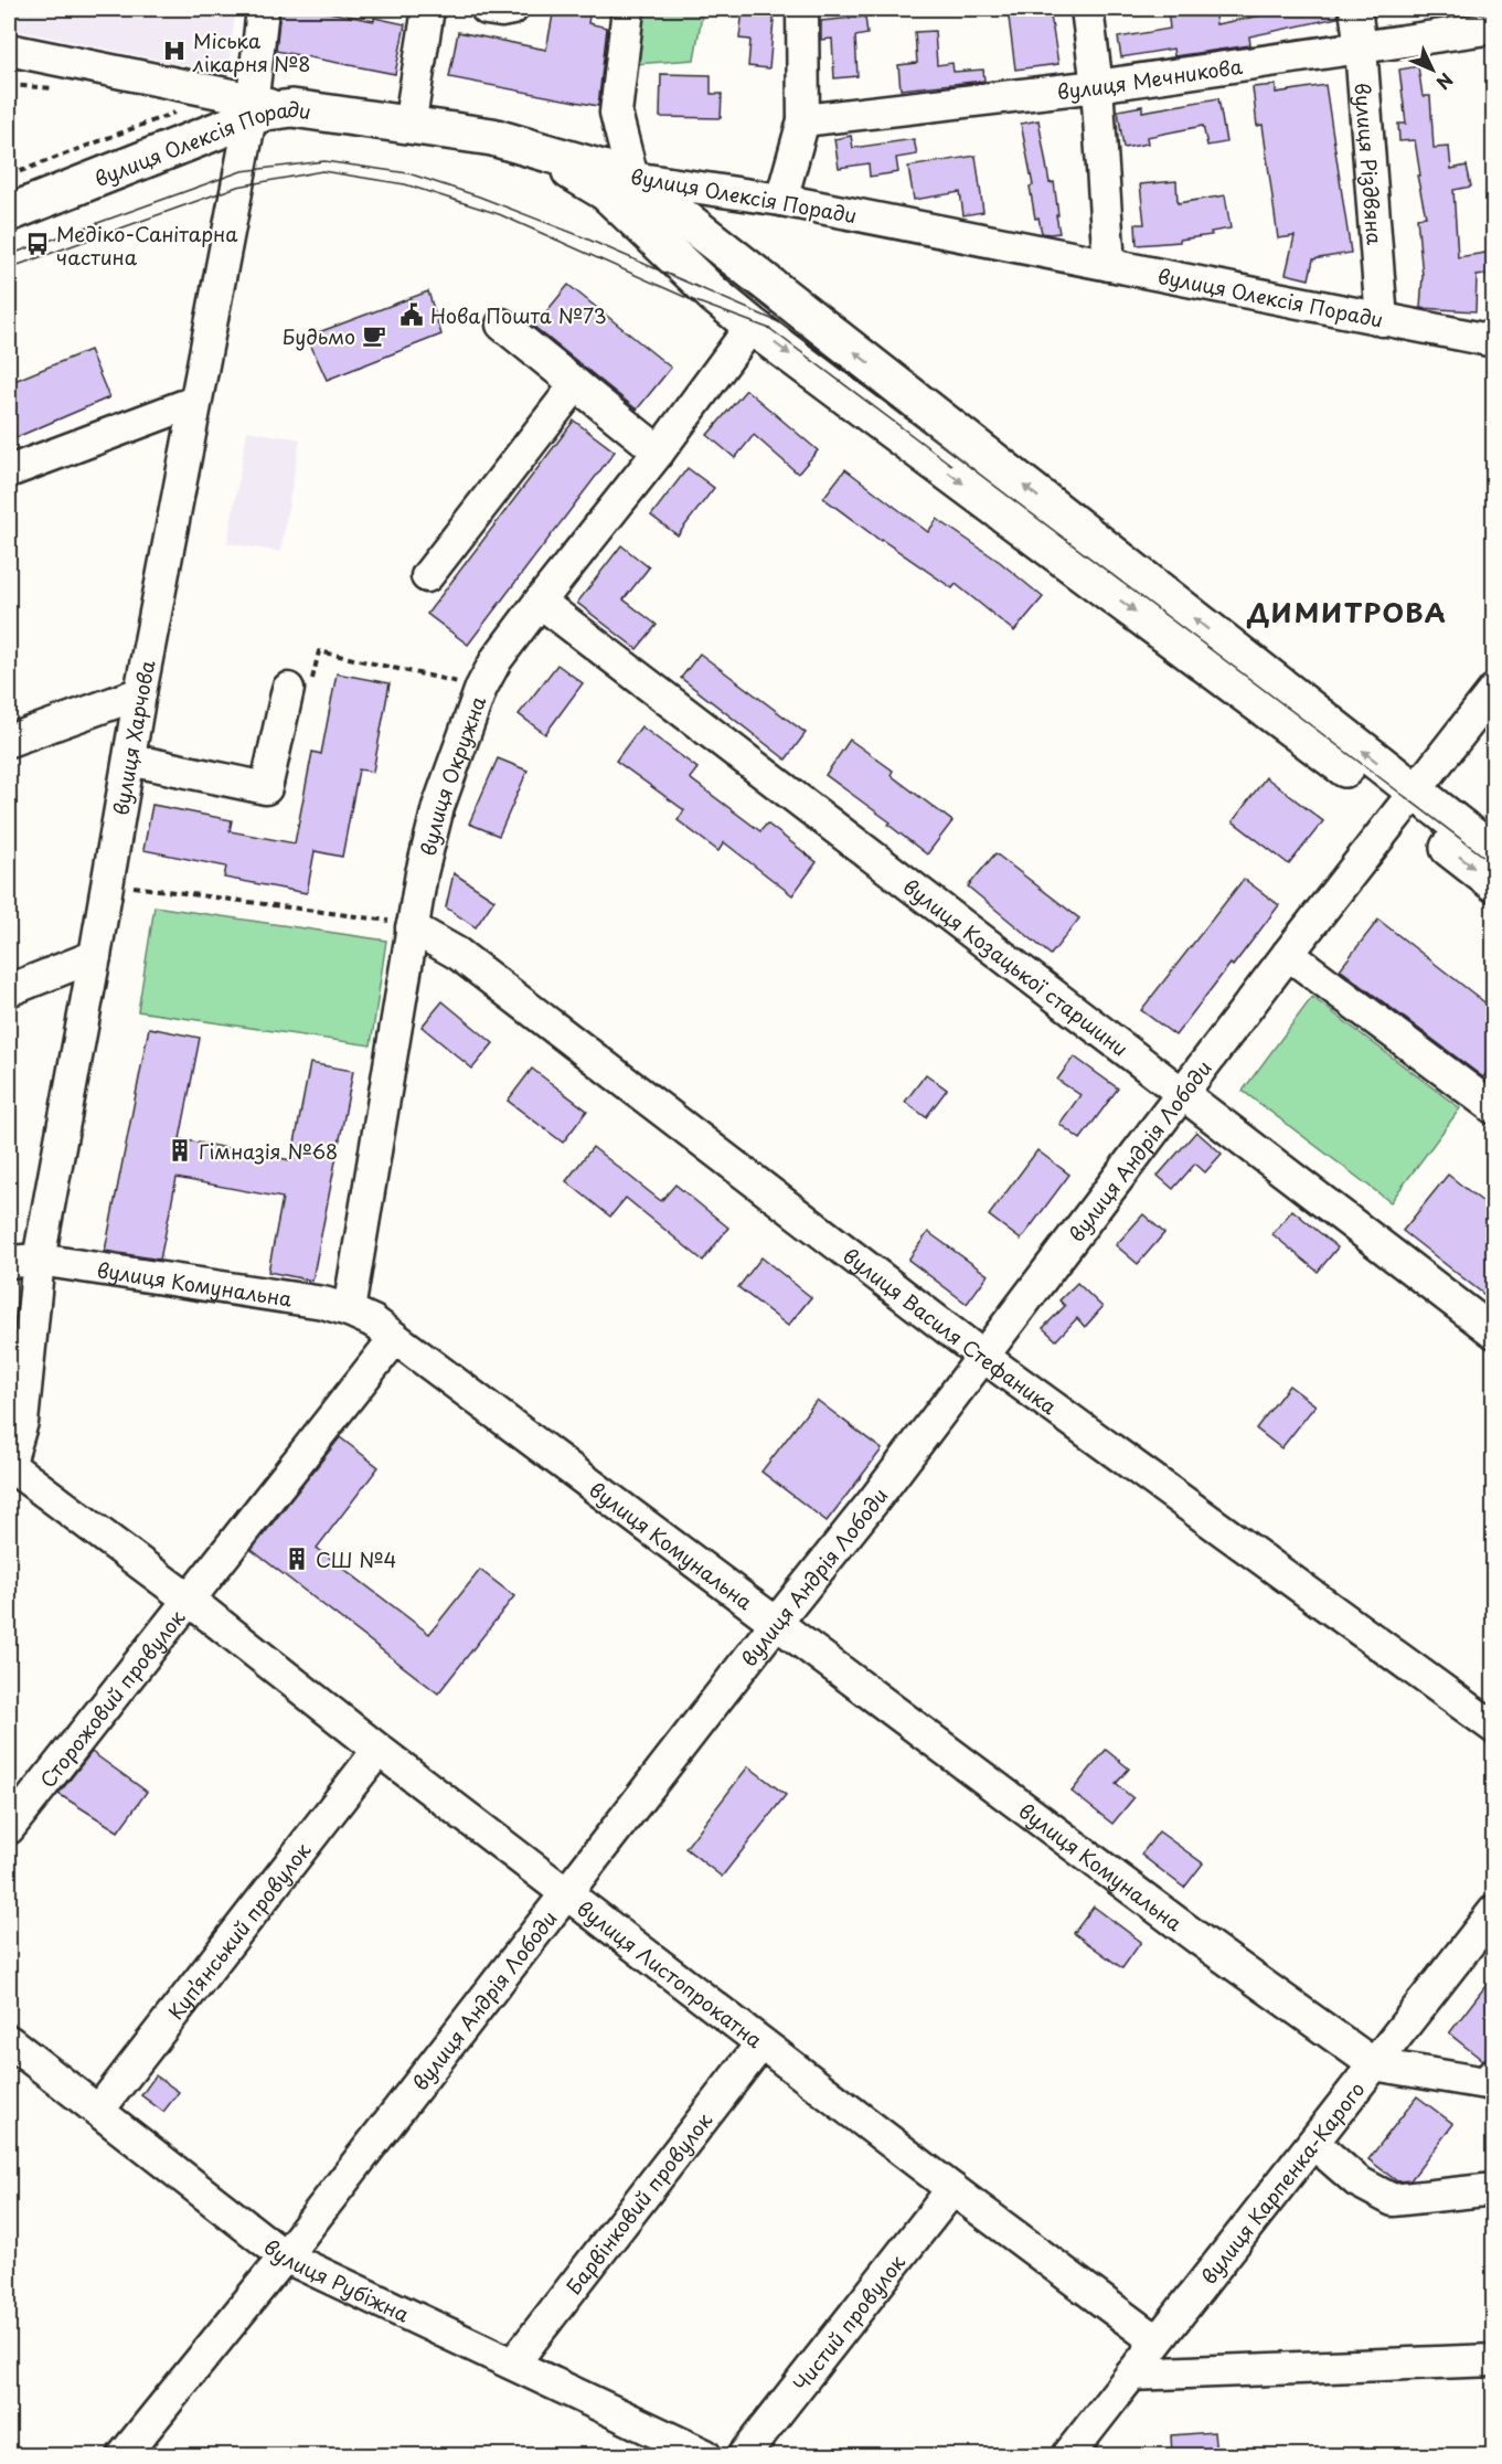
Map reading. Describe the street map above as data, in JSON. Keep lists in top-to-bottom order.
{
  "streets": {
    "main road": ["вулиця Олексія Поради"],
    "street": [
      "вулиця Мечникова",
      "вулиця Різдвяна",
      "вулиця Харчова",
      "вулиця Окружна",
      "вулиця Козацької старшини",
      "вулиця Андрія Лободи",
      "вулиця Комунальна",
      "вулиця Василя Стефаника",
      "Сторожовий провулок",
      "Куп’янський провулок",
      "вулиця Листопрокатна",
      "вулиця Карпенка-Карого",
      "Барвінковий провулок",
      "вулиця Рубіжна",
      "Чистий провулок"
    ]
  },
  "crossings": [
    ["вулиця Мечникова", "вулиця Різдвяна"],
    ["вулиця Олексія Поради", "вулиця Різдвяна"],
    ["вулиця Олексія Поради", "вулиця Харчова"],
    ["вулиця Харчова", "вулиця Комунальна"],
    ["вулиця Харчова", "вулиця Листопрокатна"],
    ["вулиця Окружна", "вулиця Козацької старшини"],
    ["вулиця Окружна", "вулиця Комунальна"],
    ["вулиця Окружна", "вулиця Василя Стефаника"],
    ["вулиця Козацької старшини", "вулиця Андрія Лободи"],
    ["вулиця Андрія Лободи", "вулиця Комунальна"],
    ["вулиця Андрія Лободи", "вулиця Василя Стефаника"],
    ["вулиця Андрія Лободи", "вулиця Листопрокатна"],
    ["вулиця Андрія Лободи", "вулиця Рубіжна"],
    ["вулиця Комунальна", "Сторожовий провулок"],
    ["вулиця Комунальна", "вулиця Карпенка-Карого"],
    ["Сторожовий провулок", "вулиця Листопрокатна"],
    ["Куп’янський провулок", "вулиця Листопрокатна"],
    ["Куп’янський провулок", "вулиця Рубіжна"],
    ["вулиця Листопрокатна", "вулиця Карпенка-Карого"],
    ["вулиця Листопрокатна", "Барвінковий провулок"],
    ["вулиця Листопрокатна", "Чистий провулок"],
    ["Барвінковий провулок", "вулиця Рубіжна"]
  ],
  "districts": ["ДИМИТРОВА"],
  "places": {
    "hospital": ["Міська лікарня №8"],
    "bus stop": ["Медіко-Санітарна частина"],
    "public building": ["Нова Пошта №73"],
    "cafe": ["Будьмо"],
    "building": ["Гімназія №68", "СШ №4"]
  },
  "north": "bottom right"
}
